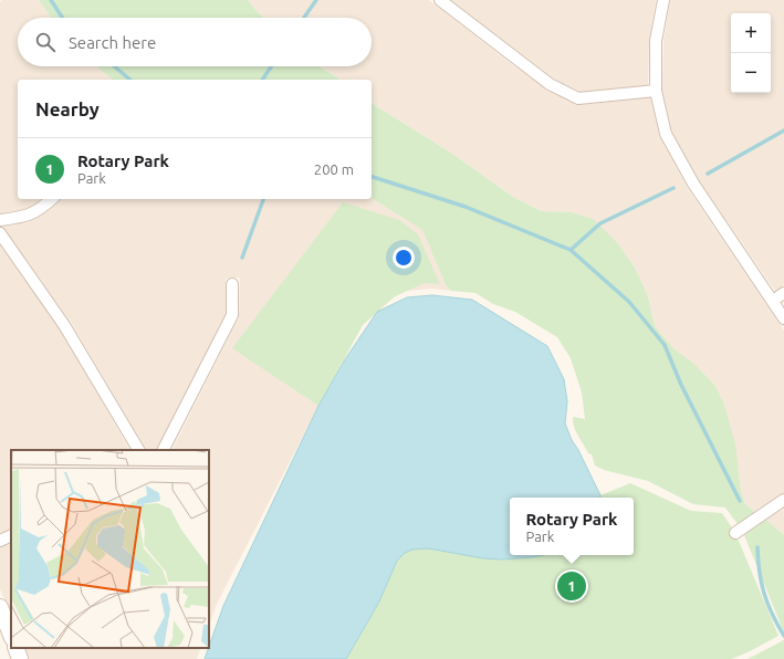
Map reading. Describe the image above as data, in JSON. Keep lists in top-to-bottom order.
{
  "page": {
    "map_buttons": ["+", "−"],
    "search": "Search here",
    "heading": "Nearby",
    "list": [
      {
        "mark": "1",
        "name": "Rotary Park",
        "note": "Park",
        "value": "200 m"
      }
    ],
    "popup": ["Rotary Park", "Park"],
    "pins": "1"
  }
}
